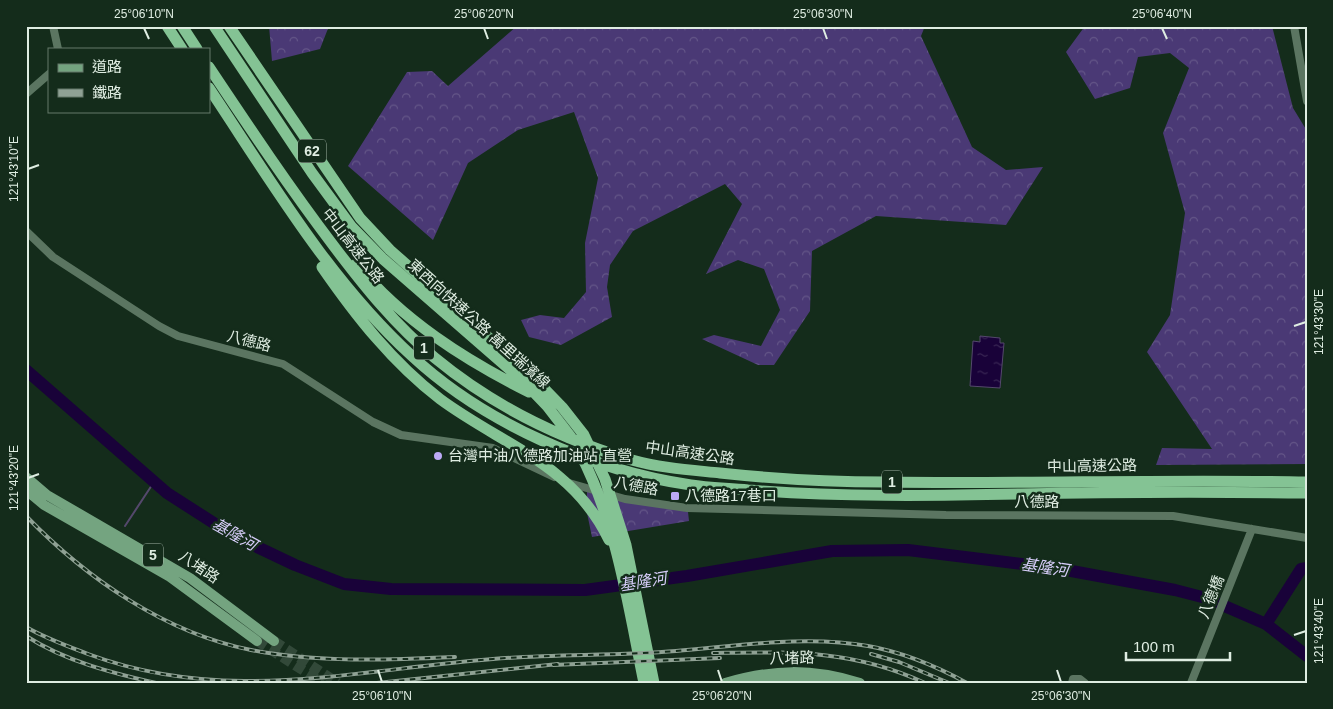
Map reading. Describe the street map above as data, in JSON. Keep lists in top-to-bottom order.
{
  "streets": {
    "highway": [
      "62",
      "中山高速公路",
      "東西向快速公路 萬里瑞濱線",
      "1"
    ],
    "main road": ["5", "八堵路"],
    "street": ["八德路", "八德橋"]
  },
  "crossings": [
    ["八德路", "八德橋"]
  ],
  "water": ["基隆河"],
  "places": {
    "other": ["台灣中油八德路加油站 直營"],
    "transit": ["八德路17巷口"]
  },
  "legend": ["道路", "鐵路"],
  "scale_bar": "100 m",
  "coordinates": [
    "25°06'10\"N",
    "25°06'20\"N",
    "25°06'30\"N",
    "25°06'40\"N",
    "121°43'10\"E",
    "121°43'30\"E",
    "121°43'20\"E",
    "121°43'40\"E"
  ]
}
